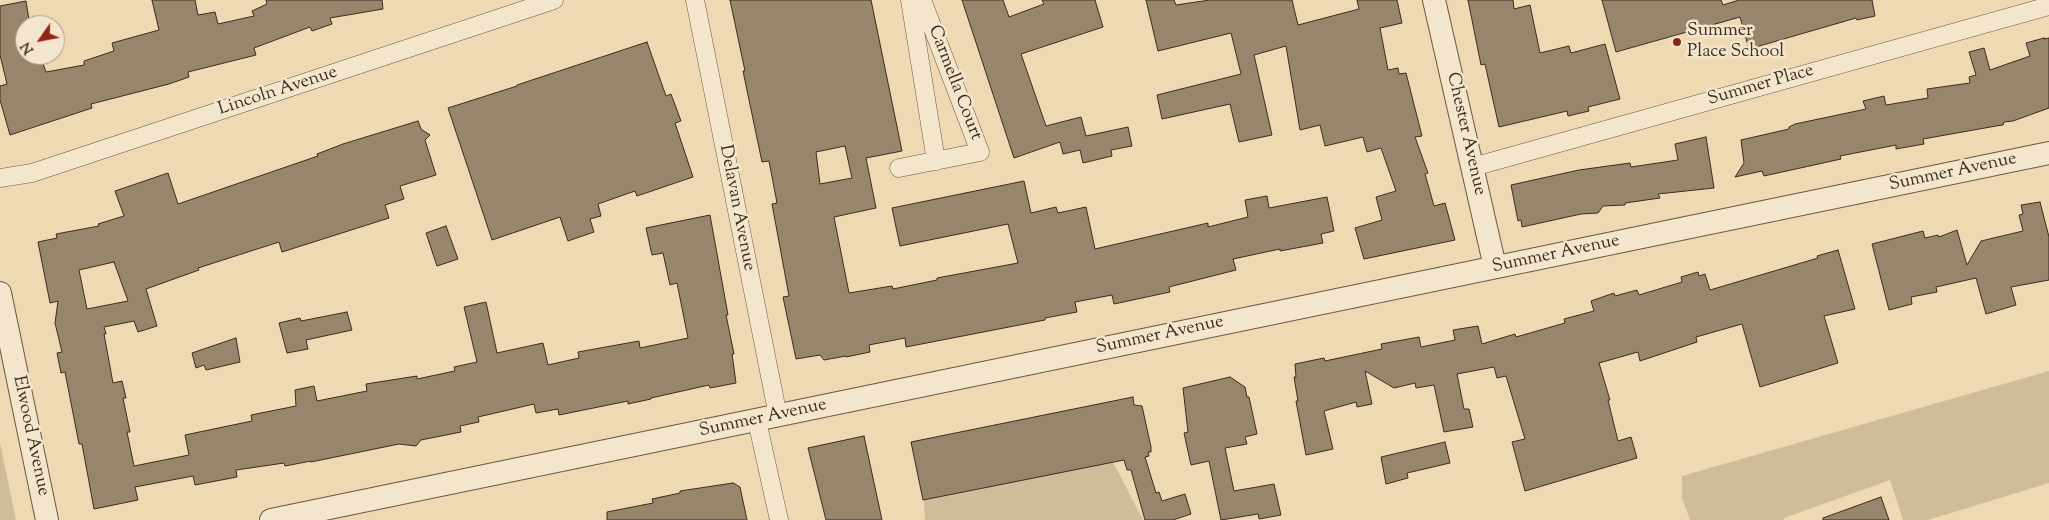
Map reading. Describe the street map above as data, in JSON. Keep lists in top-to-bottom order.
{
  "streets": {
    "street": [
      "Carmella Court",
      "Summer Place",
      "Lincoln Avenue",
      "Chester Avenue",
      "Summer Avenue",
      "Delavan Avenue",
      "Elwood Avenue"
    ]
  },
  "crossings": [
    ["Summer Place", "Chester Avenue"],
    ["Chester Avenue", "Summer Avenue"],
    ["Summer Avenue", "Delavan Avenue"]
  ],
  "places": ["Summer Place School"],
  "north": "bottom left"
}
